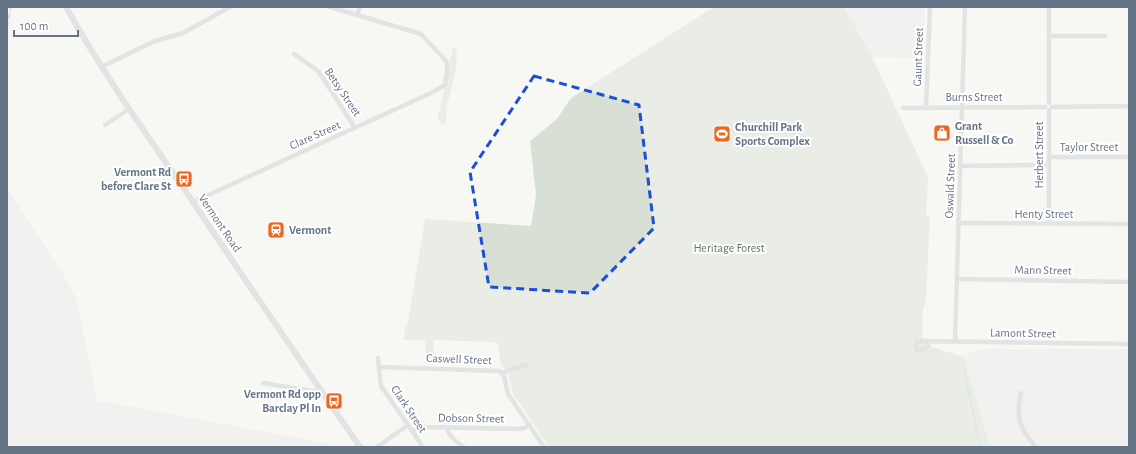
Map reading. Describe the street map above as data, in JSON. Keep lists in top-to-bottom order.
{
  "streets": {
    "street": [
      "Gaunt Street",
      "Betsy Street",
      "Burns Street",
      "Clare Street",
      "Taylor Street",
      "Herbert Street",
      "Oswald Street",
      "Henty Street",
      "Vermont Road",
      "Mann Street",
      "Lamont Street",
      "Caswell Street",
      "Clark Street",
      "Dobson Street"
    ]
  },
  "crossings": [
    ["Gaunt Street", "Burns Street"],
    ["Betsy Street", "Clare Street"],
    ["Burns Street", "Herbert Street"],
    ["Burns Street", "Oswald Street"],
    ["Clare Street", "Vermont Road"],
    ["Taylor Street", "Herbert Street"],
    ["Herbert Street", "Henty Street"],
    ["Oswald Street", "Henty Street"],
    ["Oswald Street", "Mann Street"],
    ["Oswald Street", "Lamont Street"],
    ["Caswell Street", "Clark Street"],
    ["Caswell Street", "Dobson Street"],
    ["Clark Street", "Dobson Street"]
  ],
  "parks": ["Heritage Forest"],
  "places": {
    "shop": ["Grant Russell & Co"],
    "sports": ["Churchill Park Sports Complex"],
    "bus stop": ["Vermont Rd before Clare St", "Vermont Rd opp Barclay Pl In"],
    "station": ["Vermont"]
  },
  "scale_bar": "100 m"
}
